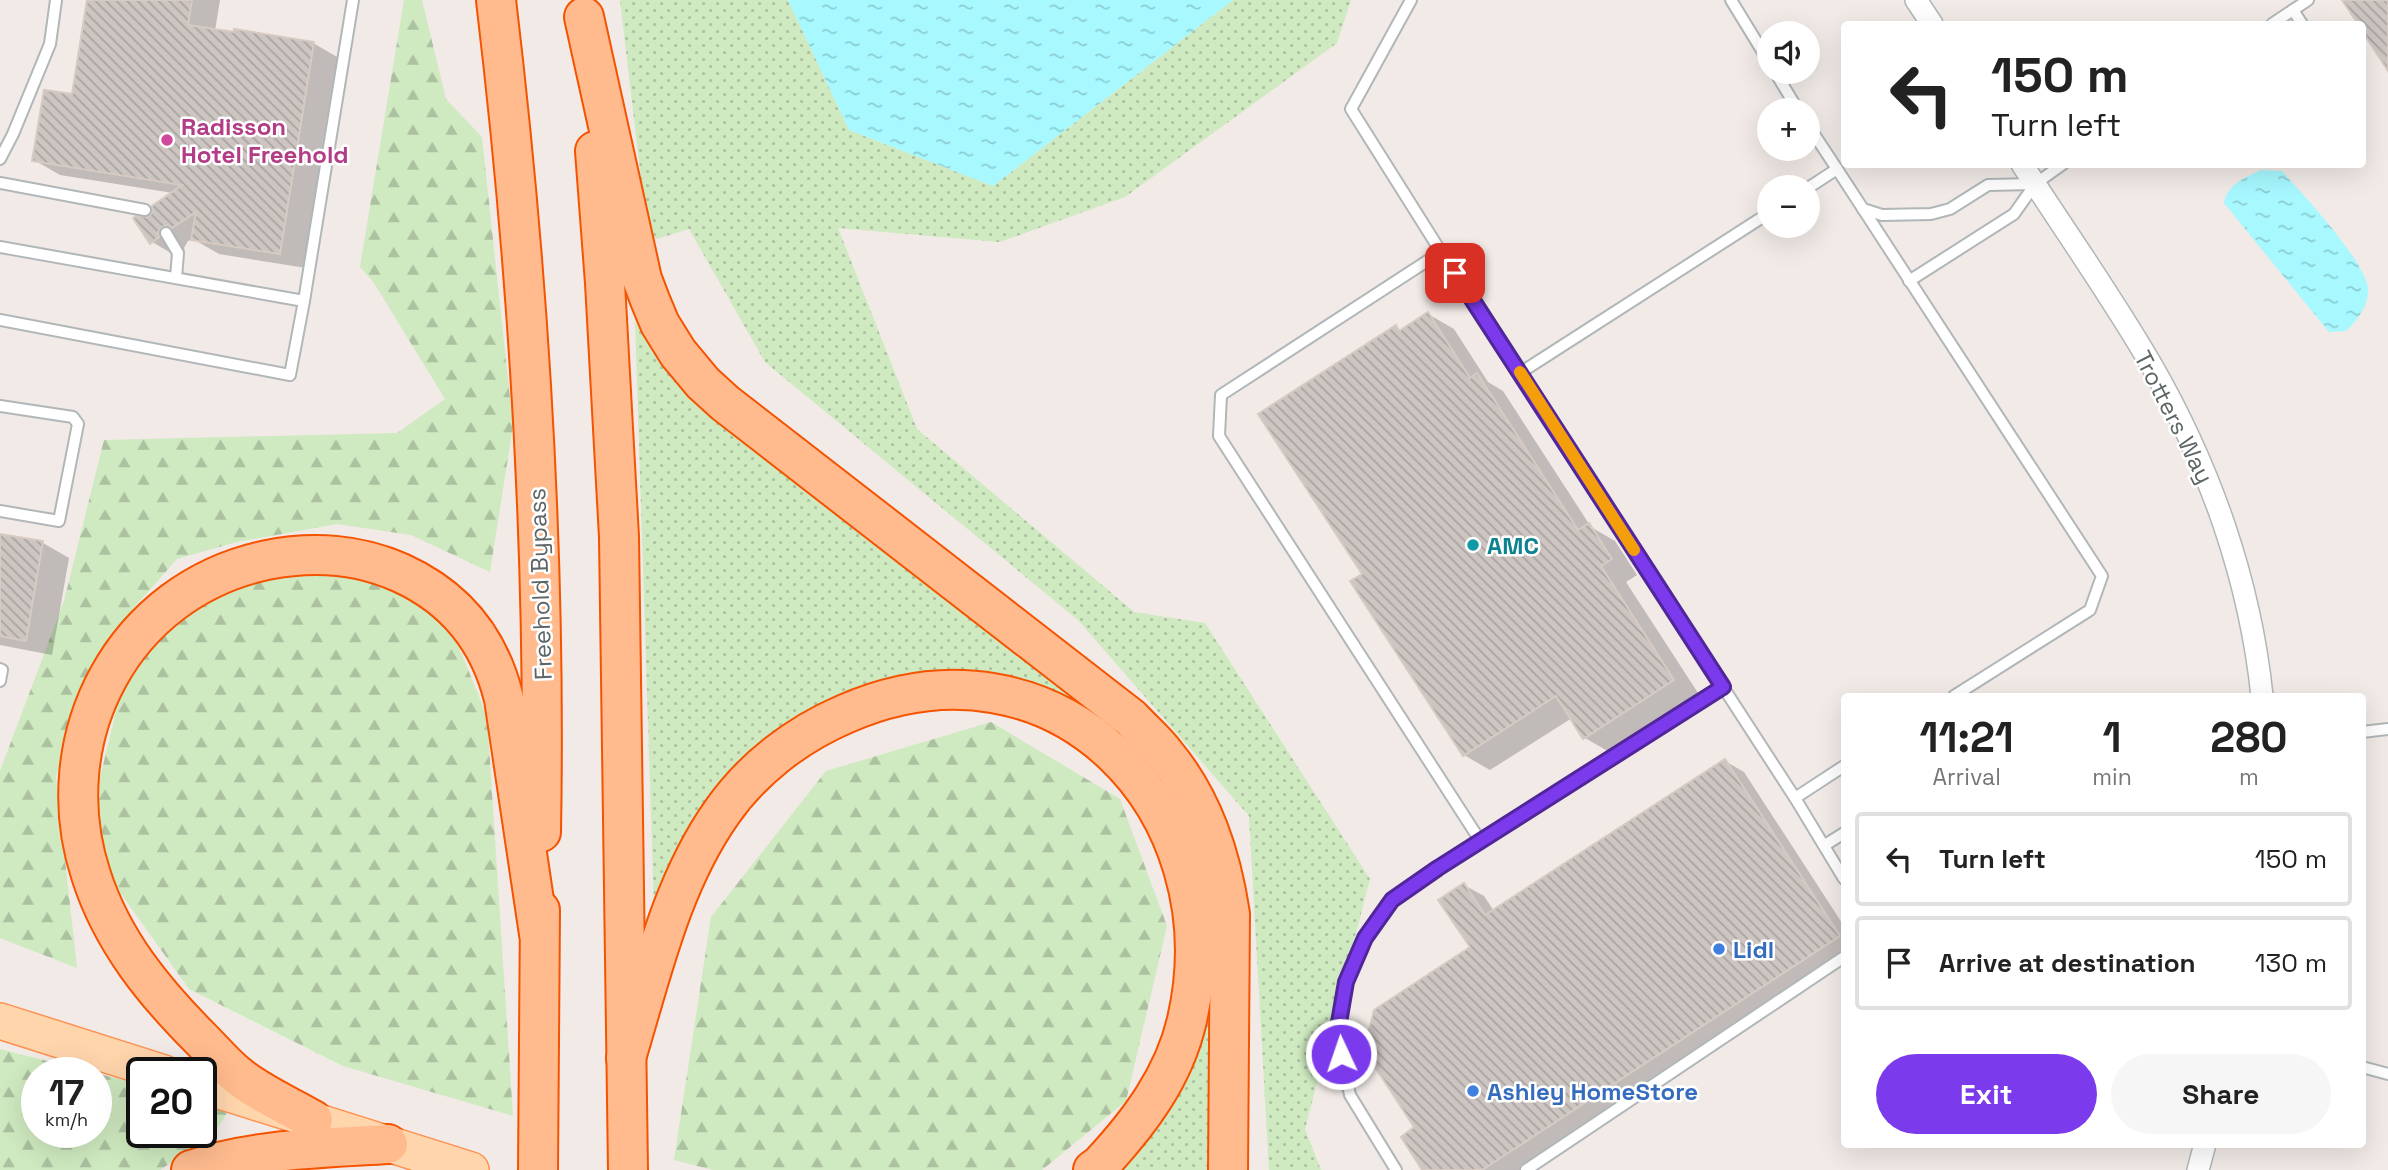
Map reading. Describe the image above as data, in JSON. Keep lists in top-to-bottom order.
{
  "streets": {
    "highway": ["Freehold Bypass"],
    "street": ["Trotters Way"]
  },
  "places": [
    "Radisson Hotel Freehold",
    "AMC",
    "Lidl",
    "Ashley HomeStore"
  ],
  "page": {
    "map_buttons": ["+", "−"],
    "turn": ["150 m", "Turn left"],
    "eta": [
      "11:21",
      "Arrival",
      "1",
      "min",
      "280",
      "m"
    ],
    "list": [
      {
        "name": "Turn left",
        "value": "150 m"
      },
      {
        "name": "Arrive at destination",
        "value": "130 m"
      }
    ],
    "buttons": ["Exit", "Share"],
    "speed": "17 km/h",
    "limit": "20"
  }
}
